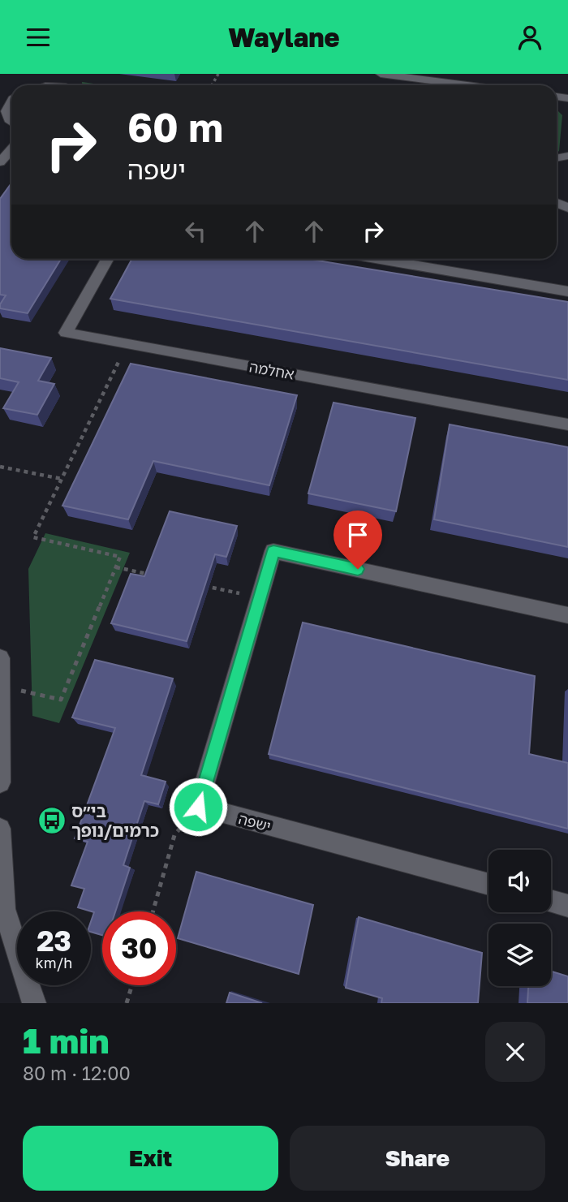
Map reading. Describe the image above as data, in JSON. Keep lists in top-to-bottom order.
{
  "streets": {
    "street": ["אחלמה", "ישפה"]
  },
  "places": {
    "bus stop": ["בי״ס כרמים/נופך"]
  },
  "page": {
    "header": "Waylane",
    "turn": ["60 m", "ישפה"],
    "speed": "23 km/h",
    "limit": "30",
    "heading": ["1 min", "80 m · 12:00"],
    "buttons": ["Exit", "Share"]
  }
}
